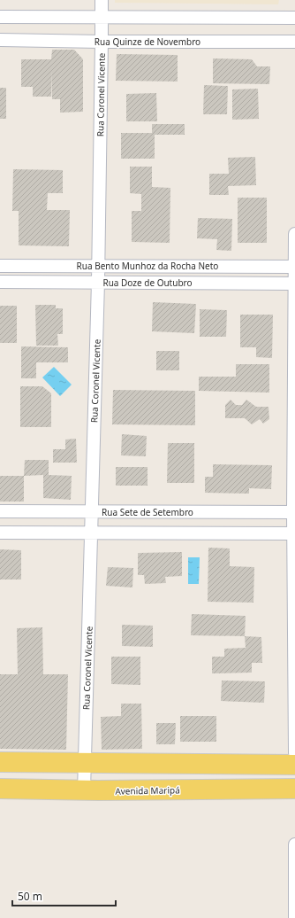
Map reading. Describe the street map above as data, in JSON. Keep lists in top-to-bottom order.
{
  "streets": {
    "main road": ["Avenida Maripá"],
    "street": [
      "Rua Quinze de Novembro",
      "Rua Coronel Vicente",
      "Rua Bento Munhoz da Rocha Neto",
      "Rua Doze de Outubro",
      "Rua Sete de Setembro"
    ]
  },
  "crossings": [
    ["Rua Quinze de Novembro", "Rua Coronel Vicente"],
    ["Rua Coronel Vicente", "Rua Bento Munhoz da Rocha Neto"],
    ["Rua Coronel Vicente", "Rua Doze de Outubro"],
    ["Rua Coronel Vicente", "Rua Sete de Setembro"]
  ],
  "scale_bar": "50 m"
}
